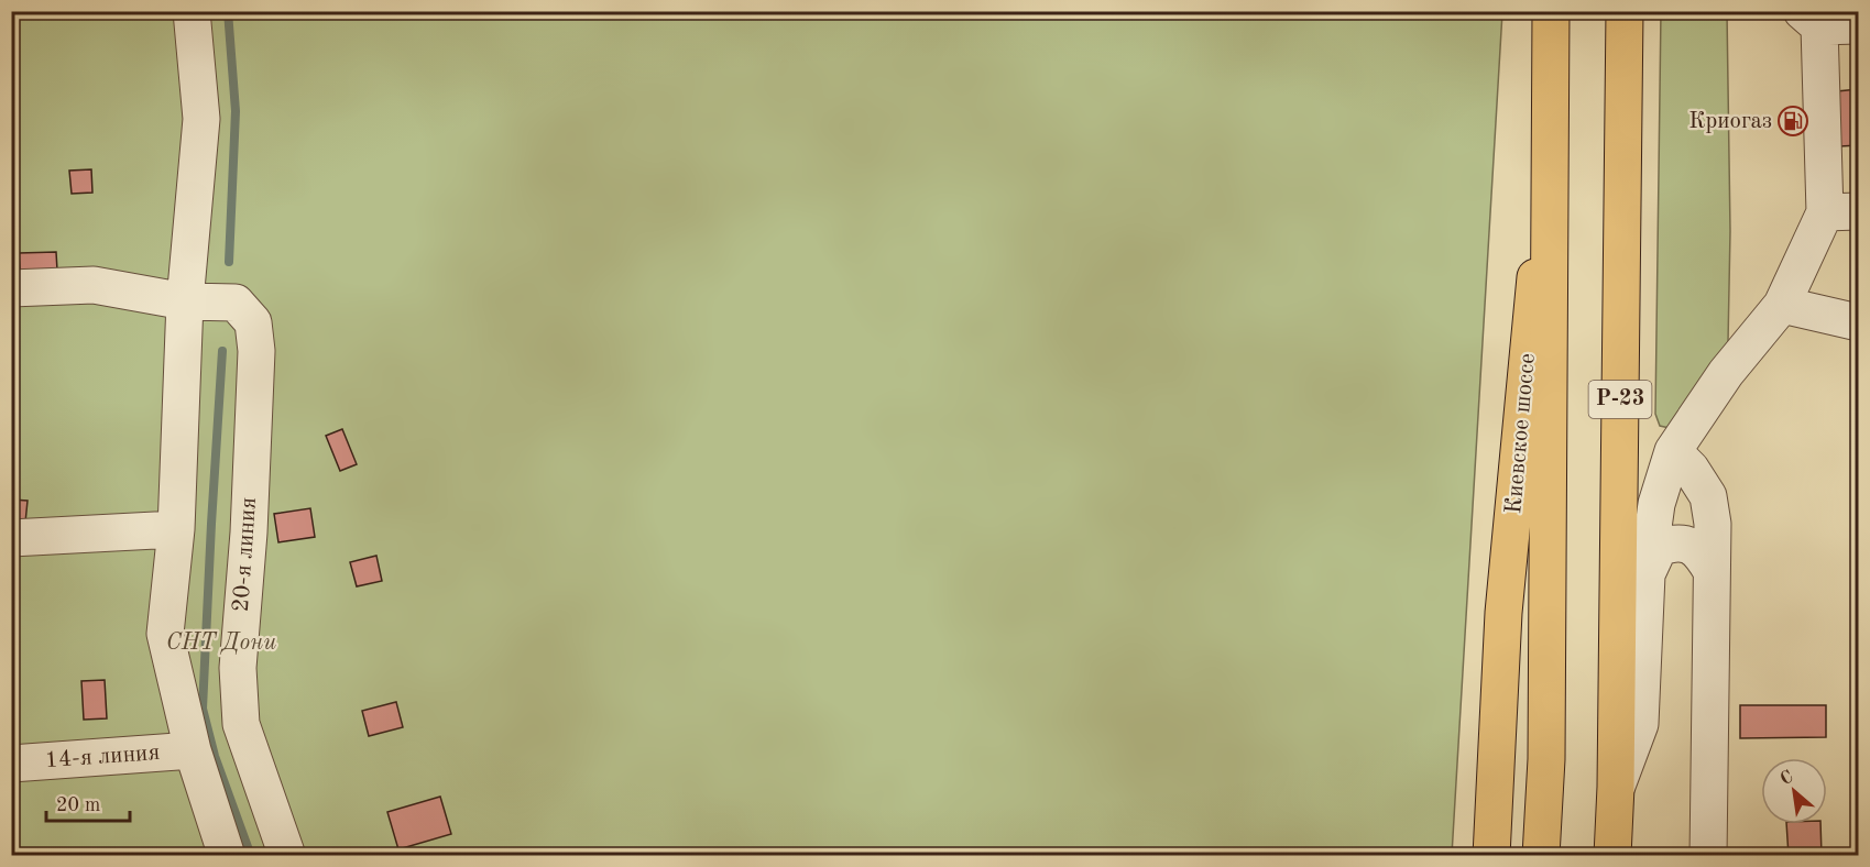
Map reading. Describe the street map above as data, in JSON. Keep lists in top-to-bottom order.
{
  "streets": {
    "main road": ["Р-23", "Киевское шоссе"],
    "street": ["20-я линия", "14-я линия"]
  },
  "parks": ["СНТ Дони"],
  "places": {
    "fuel station": ["Криогаз"]
  },
  "scale_bar": "20 m",
  "north": "top left"
}
